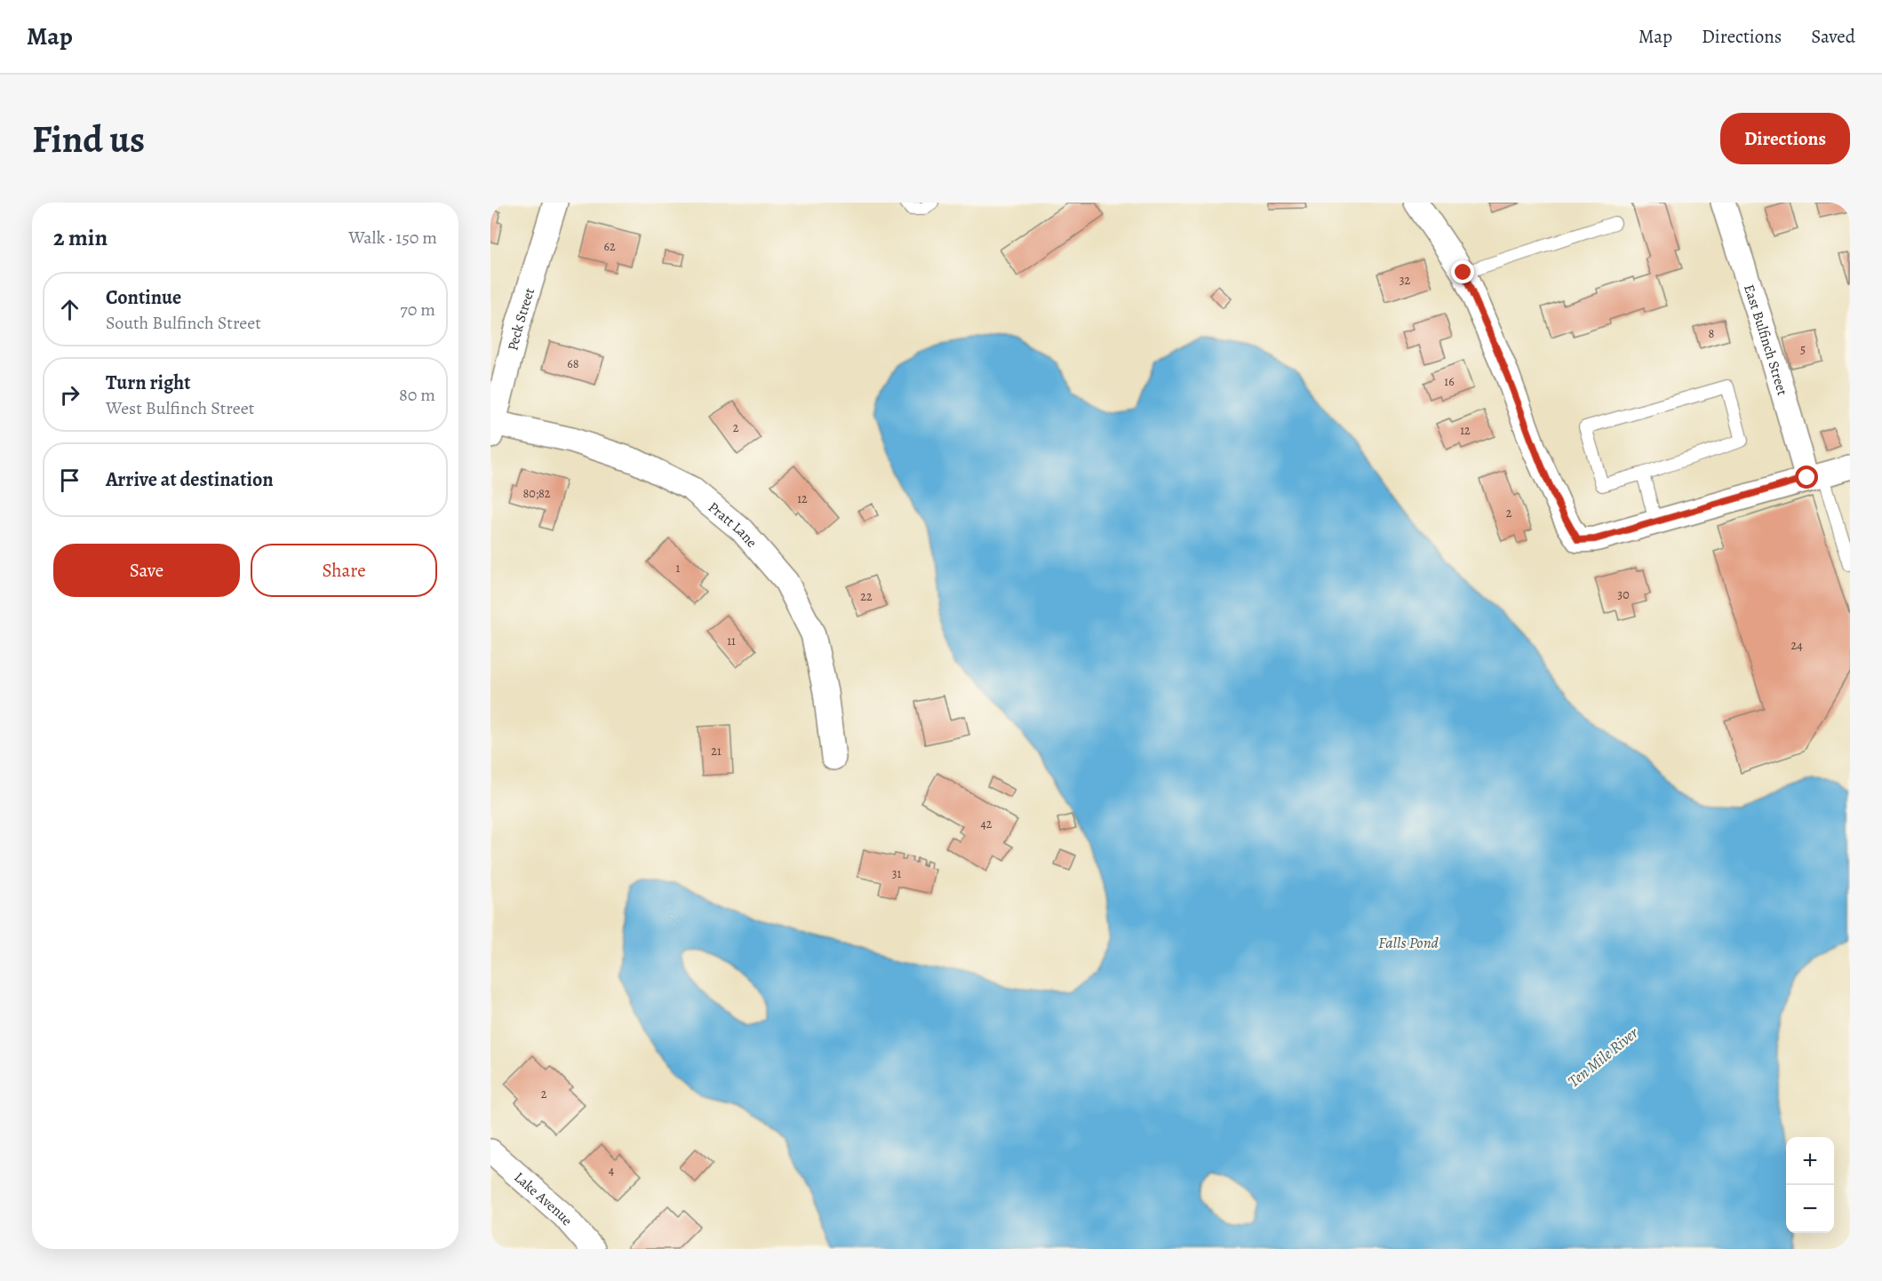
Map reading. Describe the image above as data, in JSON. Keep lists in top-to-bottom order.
{
  "streets": {
    "street": [
      "Peck Street",
      "East Bulfinch Street",
      "Pratt Lane",
      "Lake Avenue"
    ]
  },
  "crossings": [
    ["Peck Street", "Pratt Lane"]
  ],
  "water": ["Falls Pond", "Ten Mile River"],
  "house_numbers": [
    "62",
    "32",
    "8",
    "5",
    "68",
    "16",
    "2",
    "12",
    "80;82",
    "12",
    "2",
    "1",
    "30",
    "22",
    "11",
    "24",
    "21",
    "42",
    "31",
    "2",
    "4"
  ],
  "page": {
    "header": "Map",
    "nav": ["Map", "Directions", "Saved"],
    "buttons": [
      "Directions",
      ["Save", "Share"]
    ],
    "title": "Find us",
    "heading": ["2 min", "Walk · 150 m"],
    "list": [
      ["Continue", "South Bulfinch Street", "70 m"],
      ["Turn right", "West Bulfinch Street", "80 m"],
      "Arrive at destination"
    ],
    "map_buttons": ["+", "−"]
  }
}
